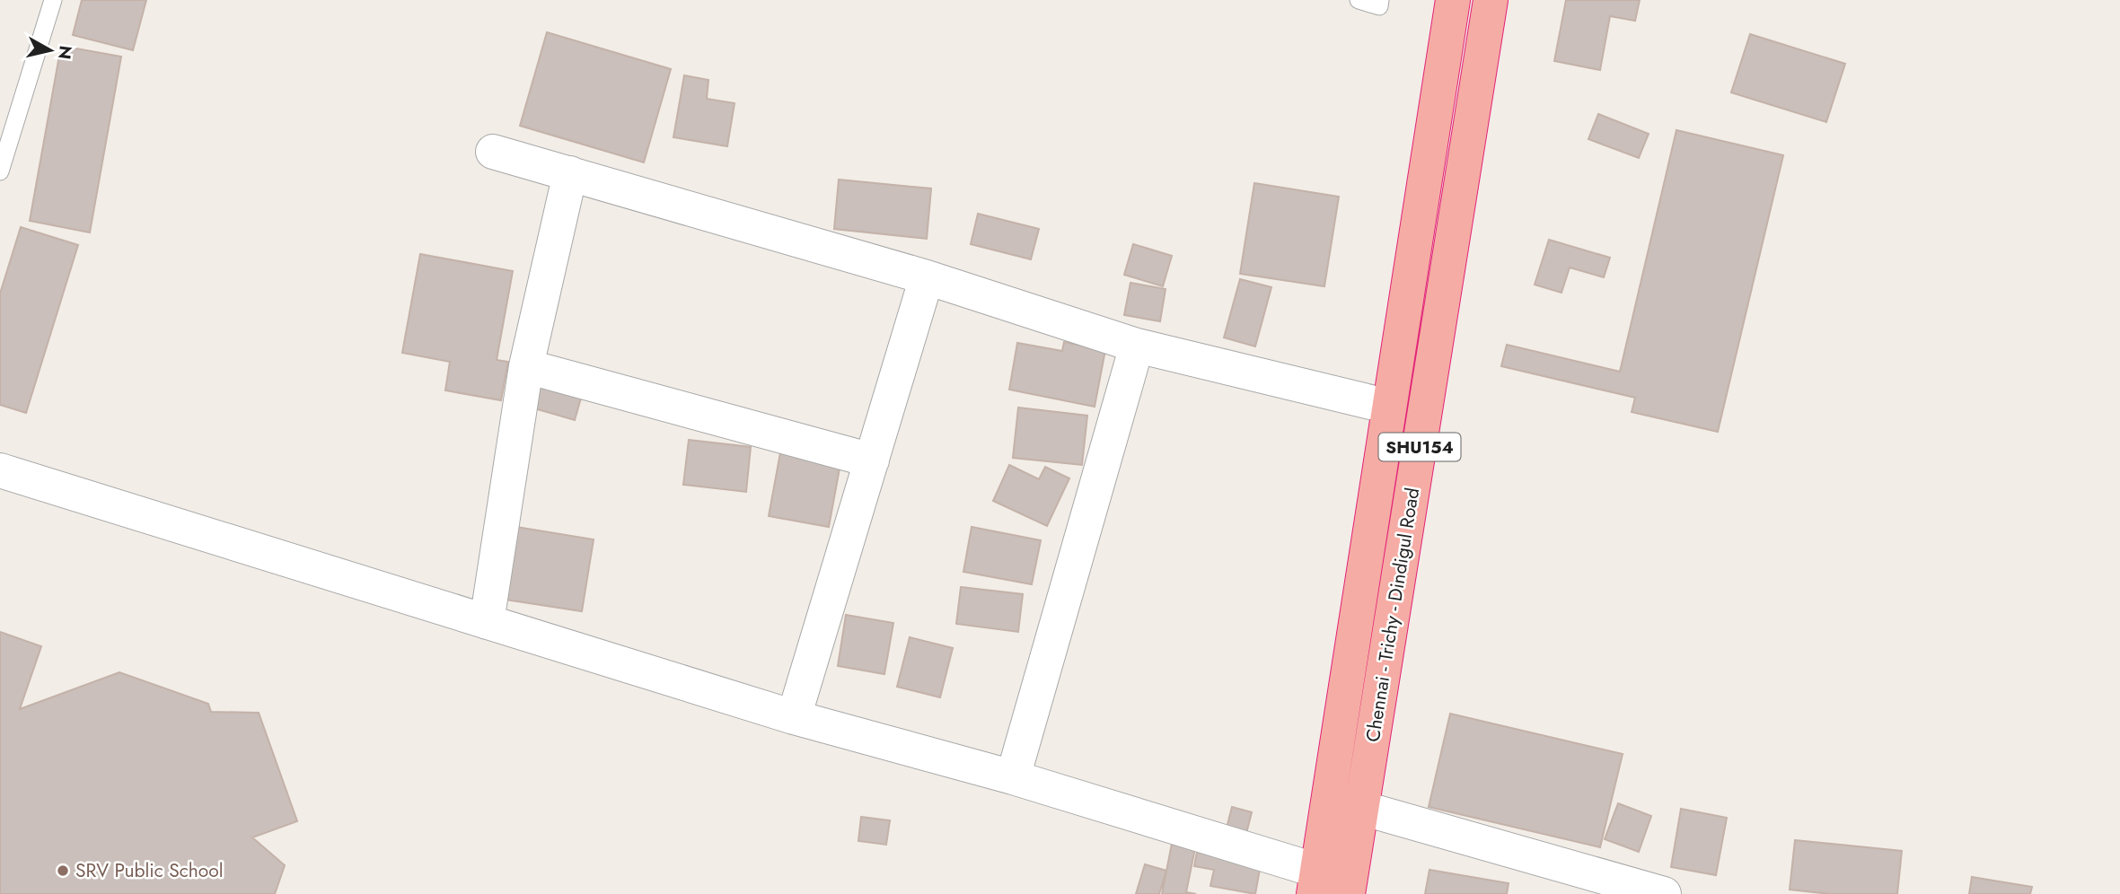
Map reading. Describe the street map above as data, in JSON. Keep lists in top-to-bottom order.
{
  "streets": {
    "highway": ["SHU154", "Chennai - Trichy - Dindigul Road"]
  },
  "places": ["SRV Public School"],
  "north": "right"
}
